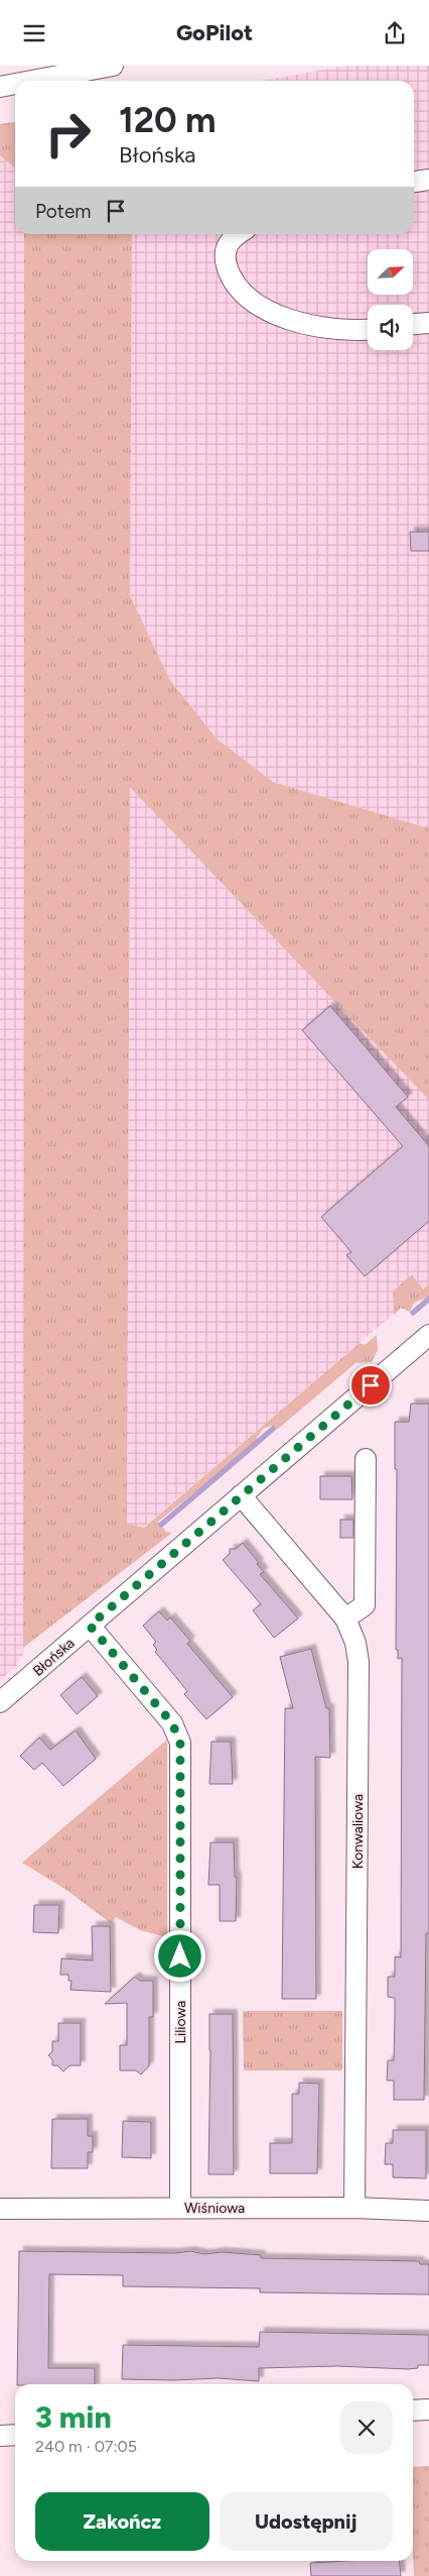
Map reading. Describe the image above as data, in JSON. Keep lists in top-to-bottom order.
{
  "streets": {
    "street": [
      "Błońska",
      "Konwaliowa",
      "Liliowa",
      "Wiśniowa"
    ]
  },
  "crossings": [
    ["Błońska", "Konwaliowa"],
    ["Błońska", "Liliowa"],
    ["Konwaliowa", "Wiśniowa"],
    ["Liliowa", "Wiśniowa"]
  ],
  "north": "top right",
  "page": {
    "header": "GoPilot",
    "turn": ["120 m", "Błońska"],
    "then": "Potem",
    "heading": ["3 min", "240 m · 07:05"],
    "buttons": ["Zakończ", "Udostępnij"]
  }
}
